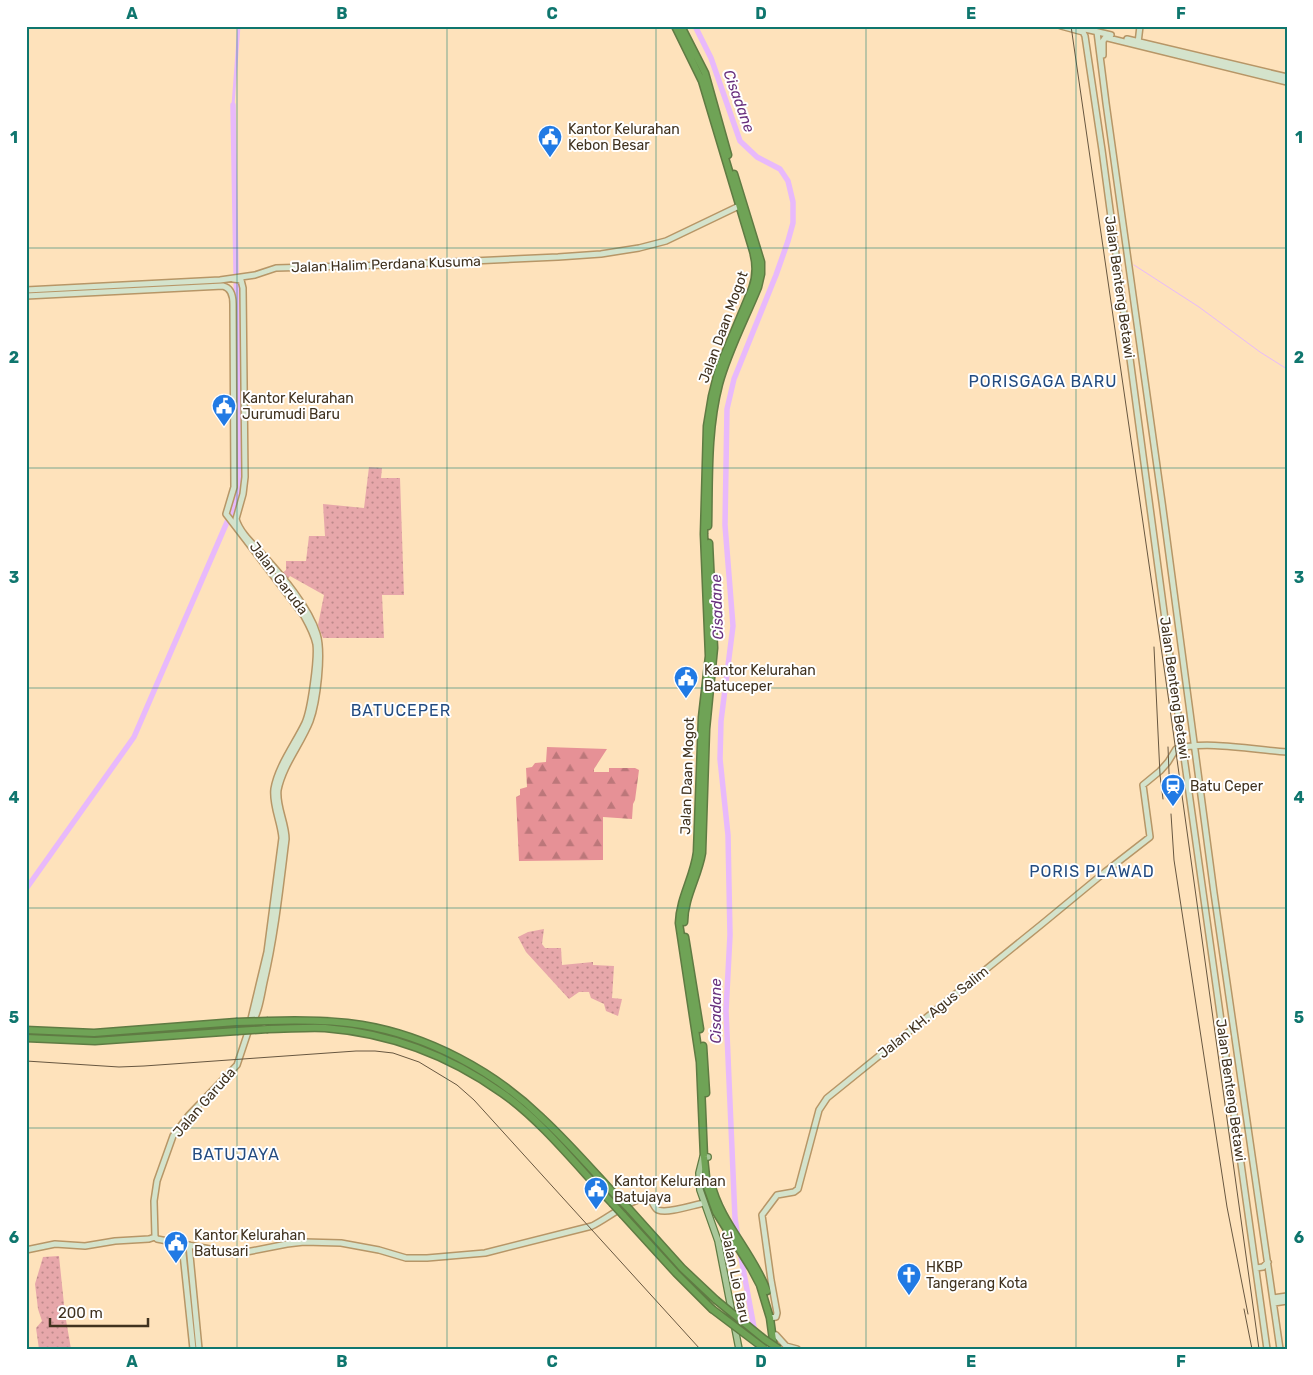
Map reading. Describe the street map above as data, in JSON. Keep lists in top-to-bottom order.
{
  "streets": {
    "highway": ["Jalan Daan Mogot"],
    "main road": [
      "Jalan Halim Perdana Kusuma",
      "Jalan Benteng Betawi",
      "Jalan Garuda",
      "Jalan KH. Agus Salim",
      "Jalan Lio Baru"
    ]
  },
  "crossings": [
    ["Jalan Halim Perdana Kusuma", "Jalan Daan Mogot"],
    ["Jalan Halim Perdana Kusuma", "Jalan Garuda"],
    ["Jalan Benteng Betawi", "Jalan KH. Agus Salim"],
    ["Jalan Daan Mogot", "Jalan KH. Agus Salim"],
    ["Jalan Daan Mogot", "Jalan Lio Baru"]
  ],
  "districts": [
    "PORISGAGA BARU",
    "BATUCEPER",
    "PORIS PLAWAD",
    "BATUJAYA"
  ],
  "water": ["Cisadane"],
  "places": {
    "public building": [
      "Kantor Kelurahan Kebon Besar",
      "Kantor Kelurahan Jurumudi Baru",
      "Kantor Kelurahan Batuceper",
      "Kantor Kelurahan Batujaya",
      "Kantor Kelurahan Batusari"
    ],
    "station": ["Batu Ceper"],
    "church": ["HKBP Tangerang Kota"]
  },
  "scale_bar": "200 m",
  "grid": {
    "columns": [
      "A",
      "B",
      "C",
      "D",
      "E",
      "F"
    ],
    "rows": [
      "1",
      "2",
      "3",
      "4",
      "5",
      "6"
    ]
  }
}
